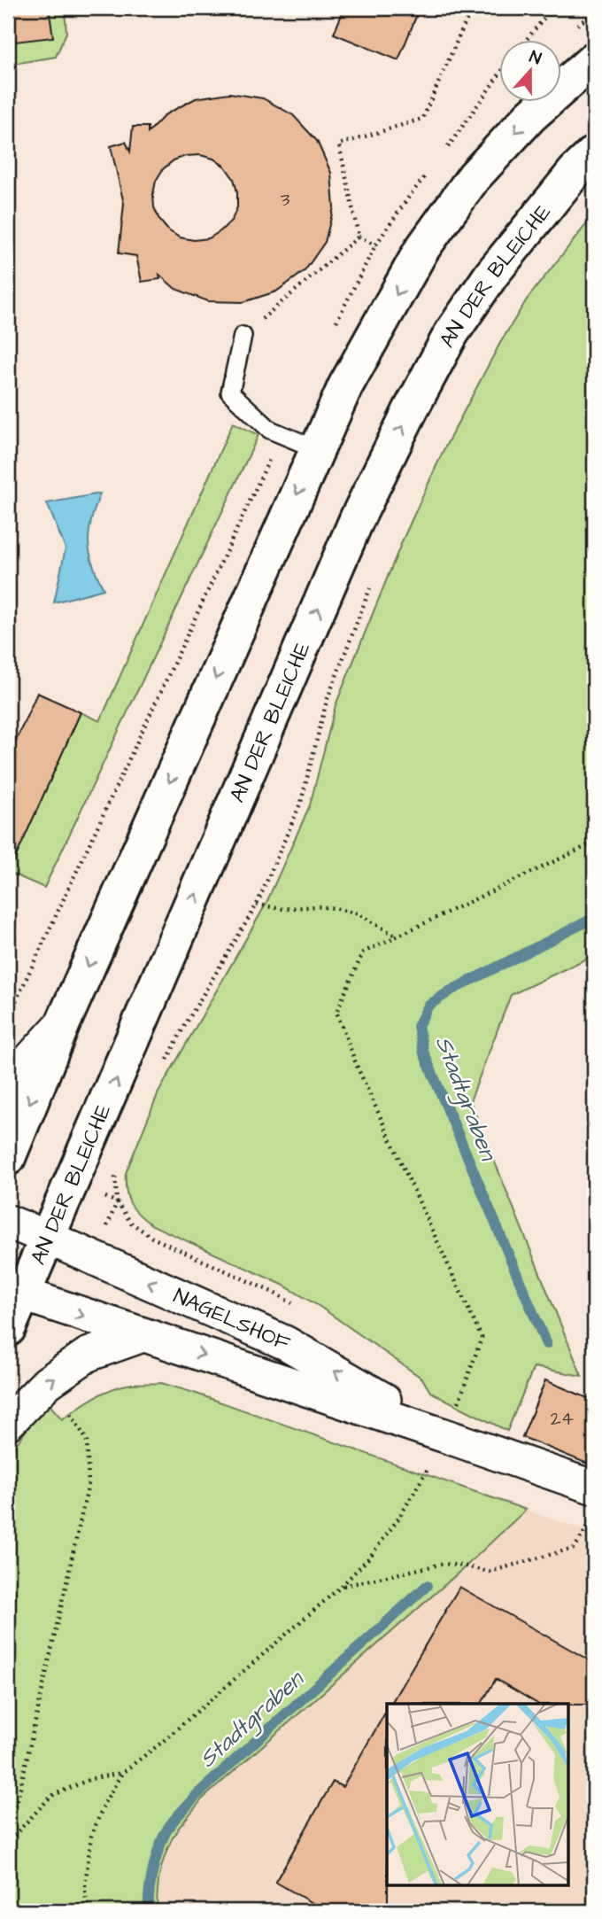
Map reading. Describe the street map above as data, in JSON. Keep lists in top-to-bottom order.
{
  "streets": {
    "street": ["AN DER BLEICHE", "NAGELSHOF"]
  },
  "crossings": [
    ["AN DER BLEICHE", "NAGELSHOF"]
  ],
  "water": ["Stadtgraben"],
  "house_numbers": ["3", "24"],
  "north": "top"
}
